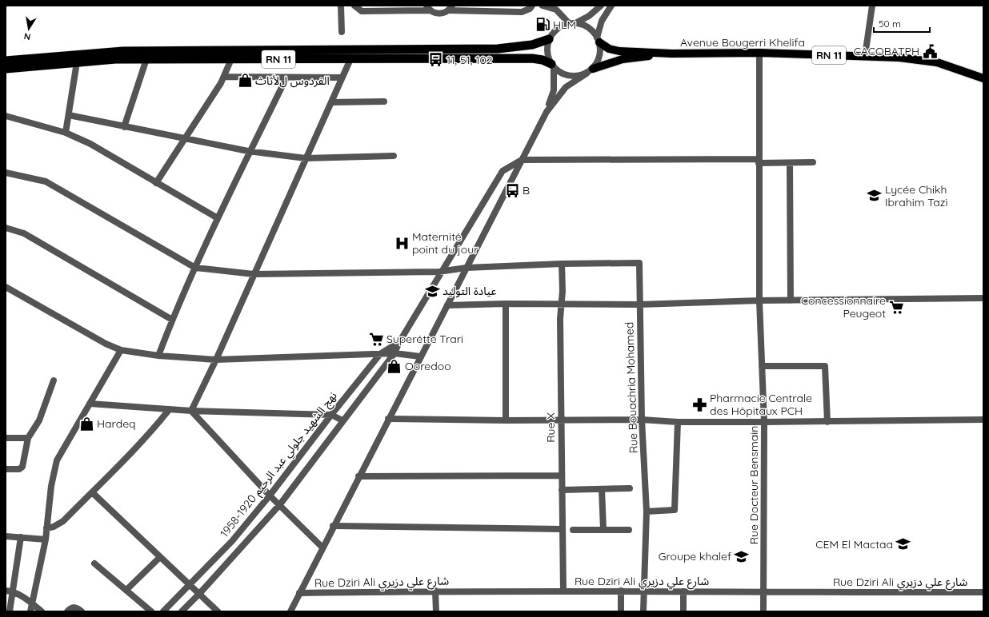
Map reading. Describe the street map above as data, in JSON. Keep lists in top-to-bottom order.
{
  "streets": {
    "highway": ["RN 11"],
    "main road": ["Avenue Bougerri Khelifa"],
    "street": [
      "Rue Bouachria Mohamed",
      "Rue X",
      "نهج الشهيد جلولي عبد الرحيم 1920-1958",
      "Rue Docteur Bensmain",
      "Rue Dziri Ali شارع علي دزيري"
    ]
  },
  "crossings": [
    ["Avenue Bougerri Khelifa", "RN 11"],
    ["Avenue Bougerri Khelifa", "Rue Docteur Bensmain"],
    ["Rue Bouachria Mohamed", "Rue X"],
    ["Rue Bouachria Mohamed", "Rue Dziri Ali شارع علي دزيري"],
    ["Rue X", "Rue Dziri Ali شارع علي دزيري"],
    ["Rue Docteur Bensmain", "Rue Dziri Ali شارع علي دزيري"]
  ],
  "places": {
    "fuel station": ["HLM"],
    "public building": ["CACOBATPH"],
    "bus stop": ["11, 51, 102", "B"],
    "shop": ["الفردوس لﻷثاث", "Ooredoo", "Hardeq"],
    "school or university": [
      "Lycée Chikh Ibrahim Tazi",
      "عيادة التوليد",
      "CEM El Mactaa",
      "Groupe khalef"
    ],
    "hospital": ["Maternité point du jour"],
    "supermarket": ["Concessionnaire Peugeot", "Superétte Trari"],
    "pharmacy": ["Pharmacie Centrale des Hôpitaux PCH"]
  },
  "scale_bar": "50 m",
  "north": "bottom"
}
